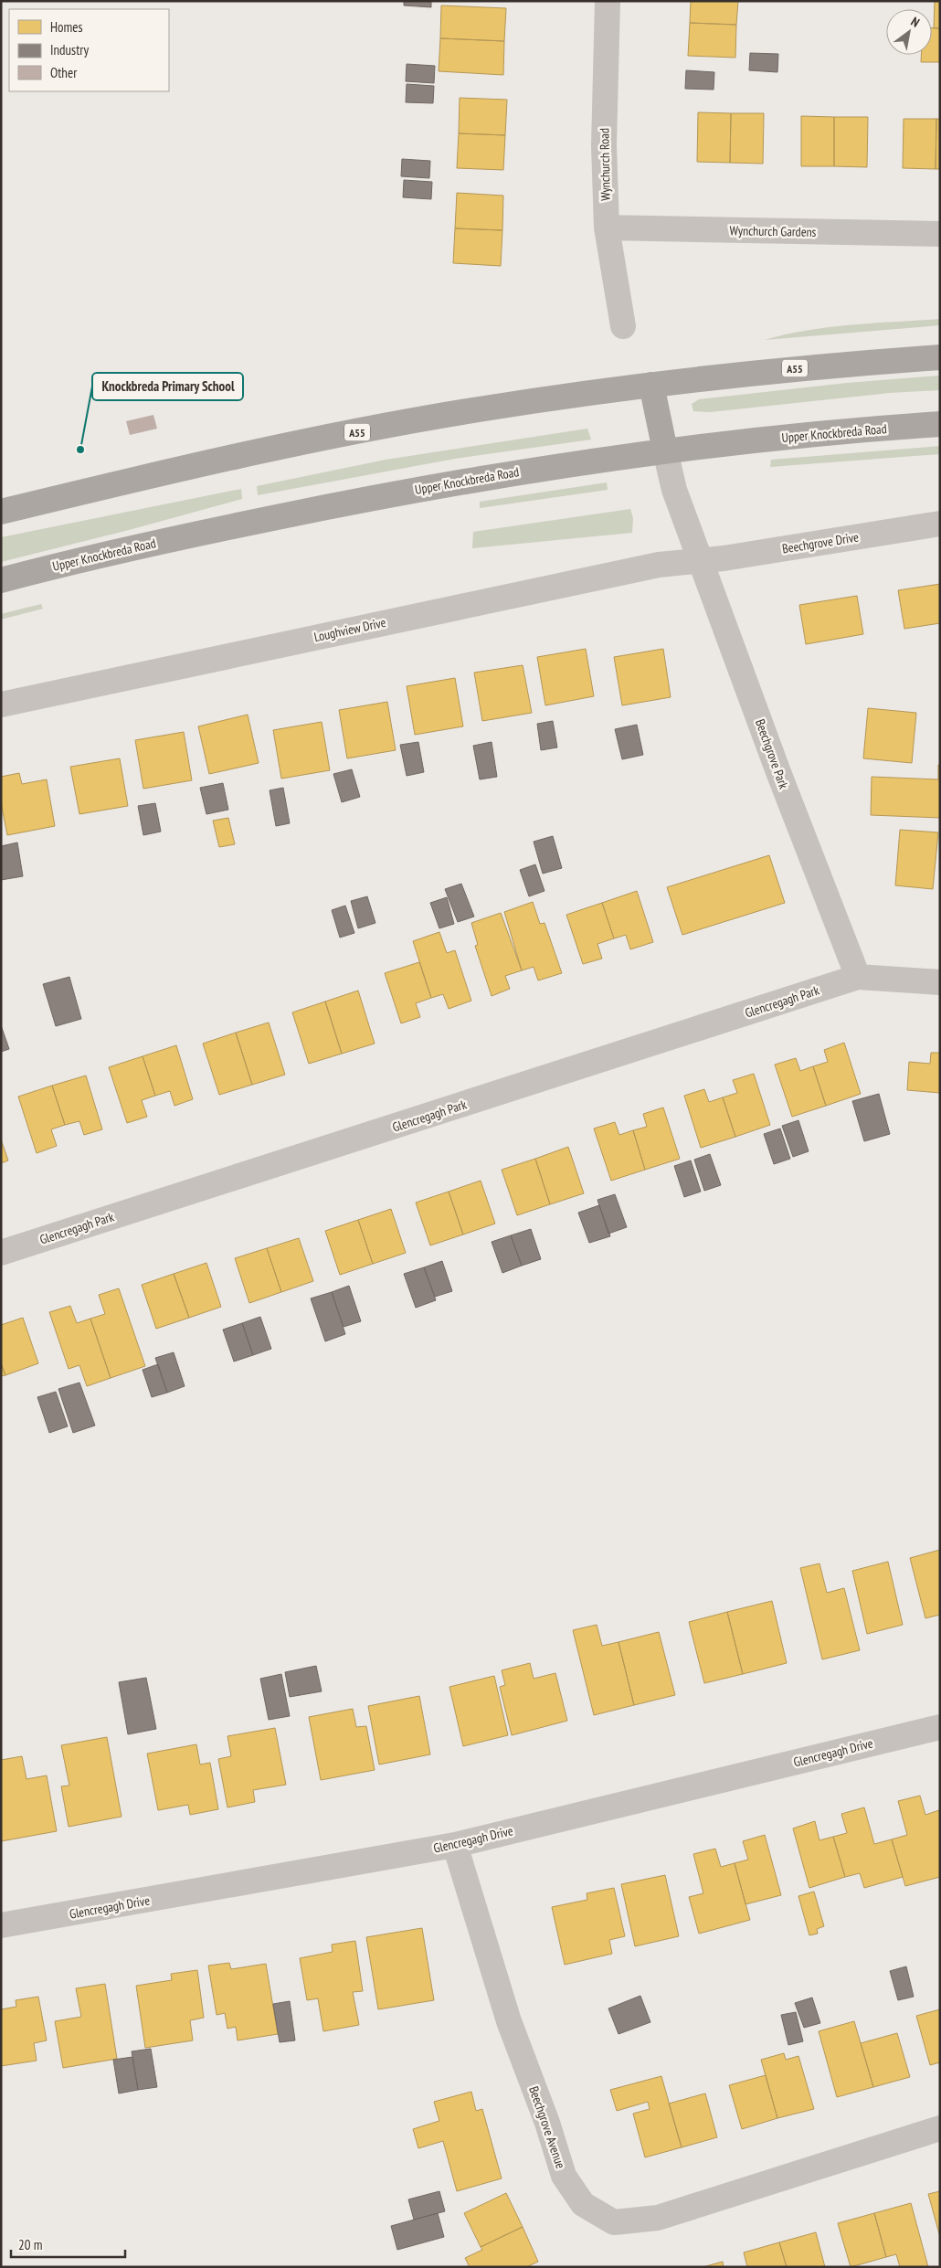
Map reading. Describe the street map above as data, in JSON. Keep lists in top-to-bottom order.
{
  "streets": {
    "highway": ["A55", "Upper Knockbreda Road"],
    "street": [
      "Wynchurch Road",
      "Wynchurch Gardens",
      "Beechgrove Drive",
      "Loughview Drive",
      "Beechgrove Park",
      "Glencregagh Park",
      "Glencregagh Drive",
      "Beechgrove Avenue"
    ]
  },
  "crossings": [
    ["Wynchurch Road", "Wynchurch Gardens"],
    ["Upper Knockbreda Road", "Beechgrove Park"],
    ["Beechgrove Drive", "Loughview Drive"],
    ["Beechgrove Drive", "Beechgrove Park"],
    ["Loughview Drive", "Beechgrove Park"],
    ["Beechgrove Park", "Glencregagh Park"],
    ["Glencregagh Drive", "Beechgrove Avenue"]
  ],
  "places": ["Knockbreda Primary School"],
  "legend": ["Homes", "Industry", "Other"],
  "scale_bar": "20 m",
  "north": "top right"
}
